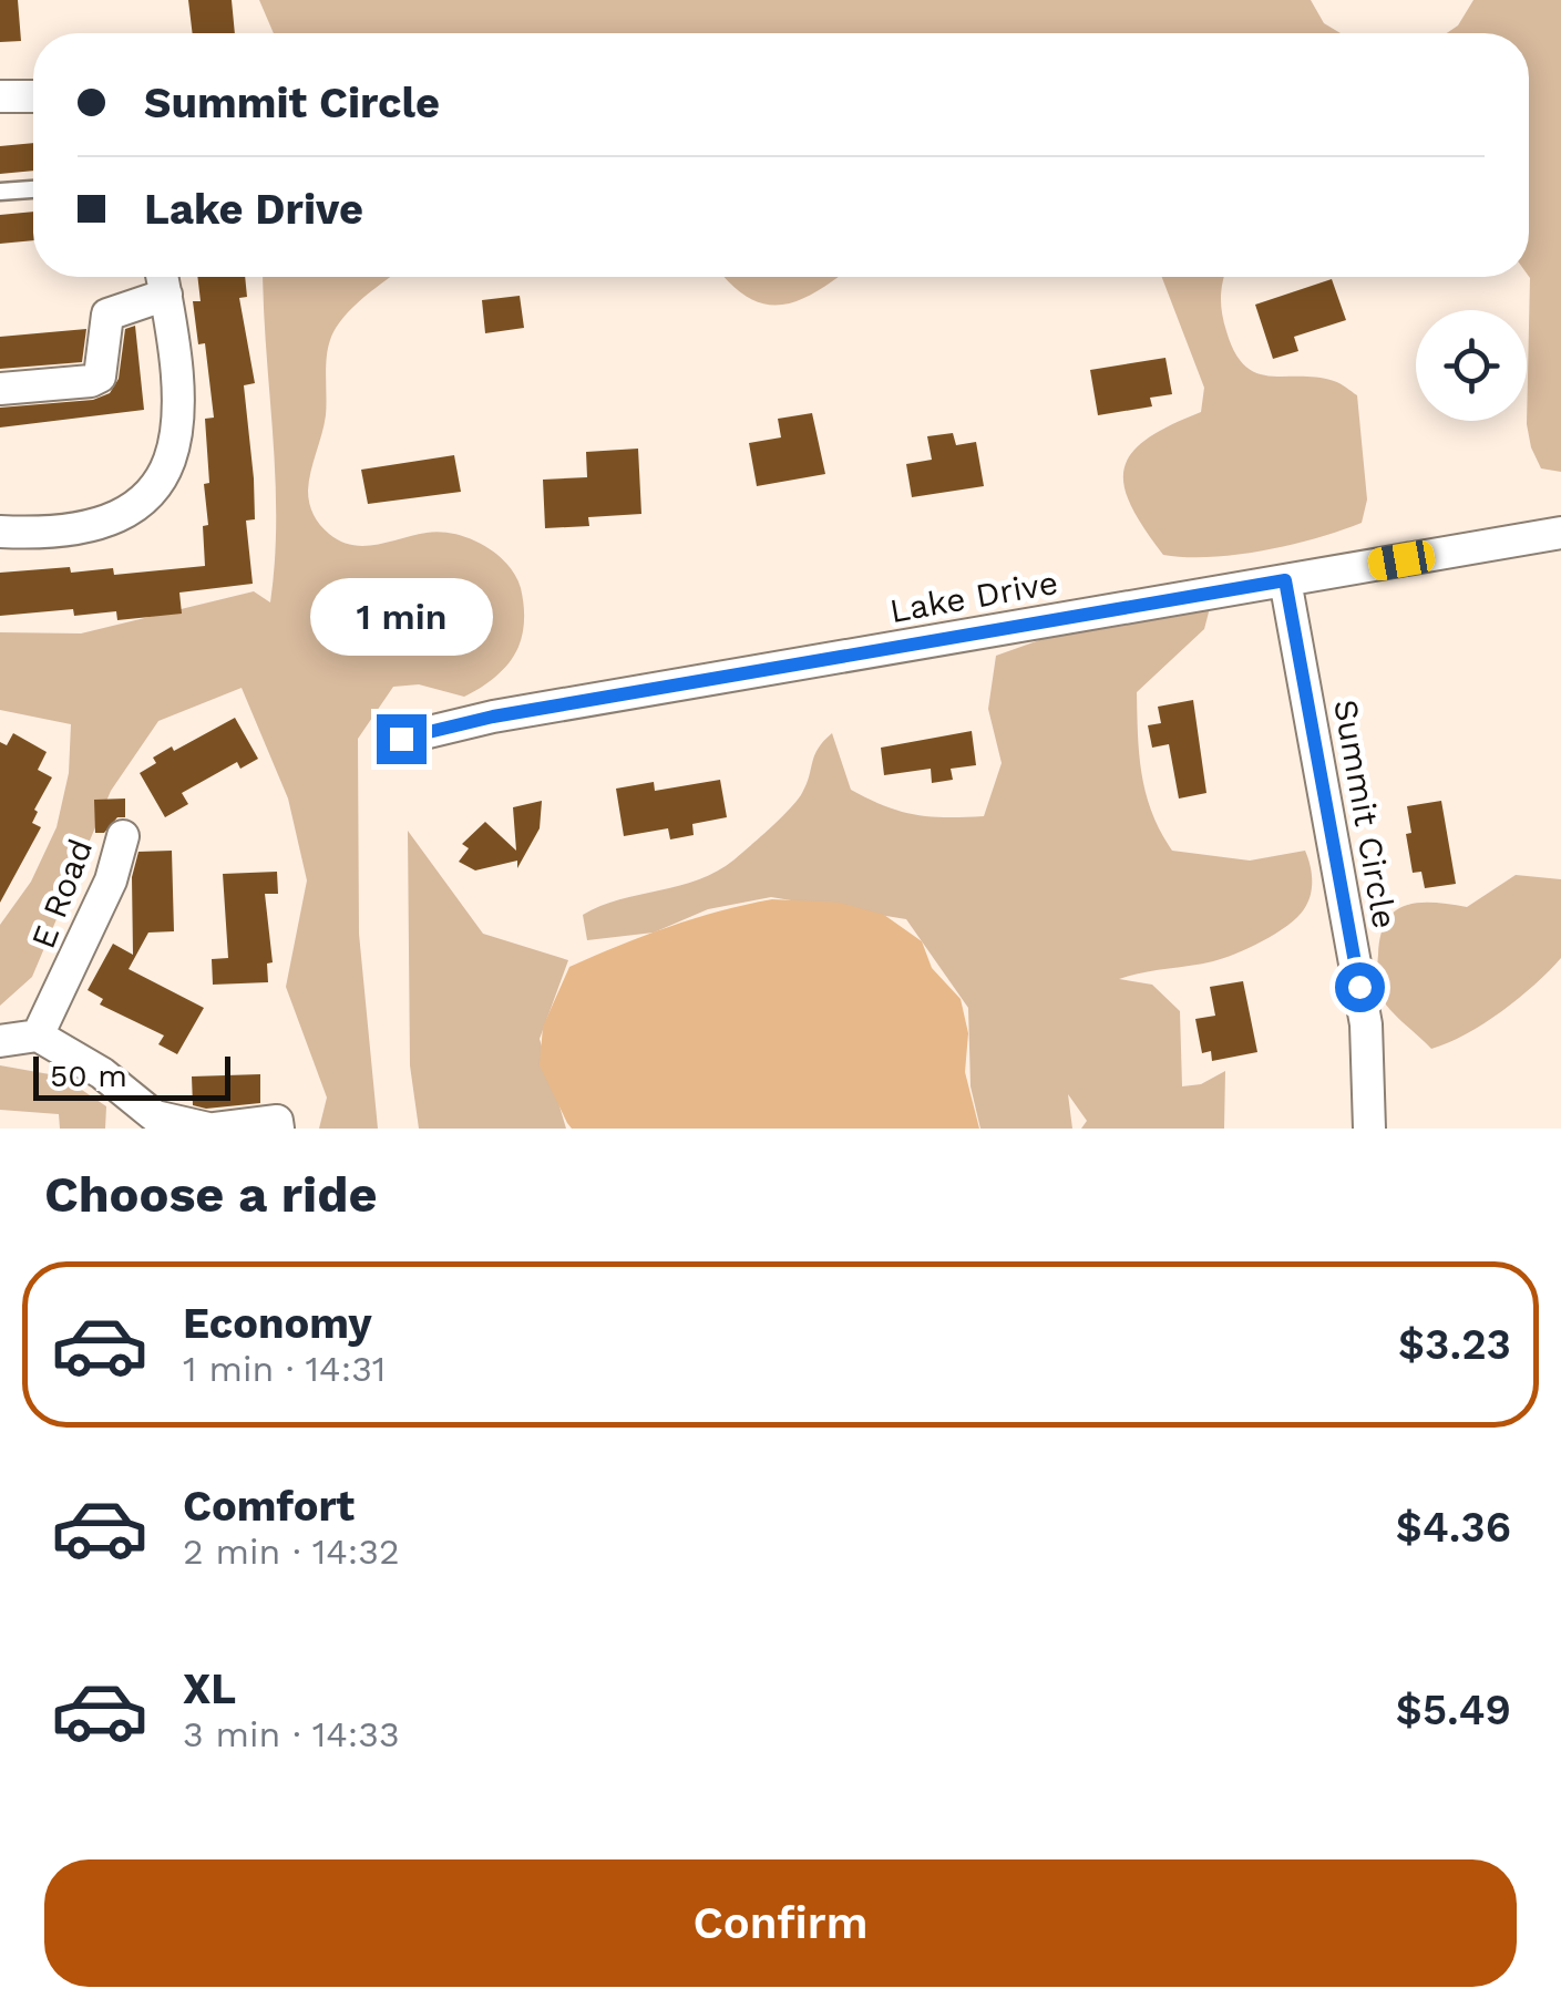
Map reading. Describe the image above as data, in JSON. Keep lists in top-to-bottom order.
{
  "streets": {
    "street": ["Lake Drive", "Summit Circle", "E Road"]
  },
  "crossings": [
    ["Lake Drive", "Summit Circle"]
  ],
  "scale_bar": "50 m",
  "page": {
    "banner": ["Summit Circle", "Lake Drive"],
    "bubble": "1 min",
    "scale": "50 m",
    "heading": "Choose a ride",
    "list": [
      {
        "name": "Economy",
        "note": "1 min · 14:31",
        "value": "$3.23"
      },
      {
        "name": "Comfort",
        "note": "2 min · 14:32",
        "value": "$4.36"
      },
      {
        "name": "XL",
        "note": "3 min · 14:33",
        "value": "$5.49"
      }
    ],
    "buttons": "Confirm"
  }
}
